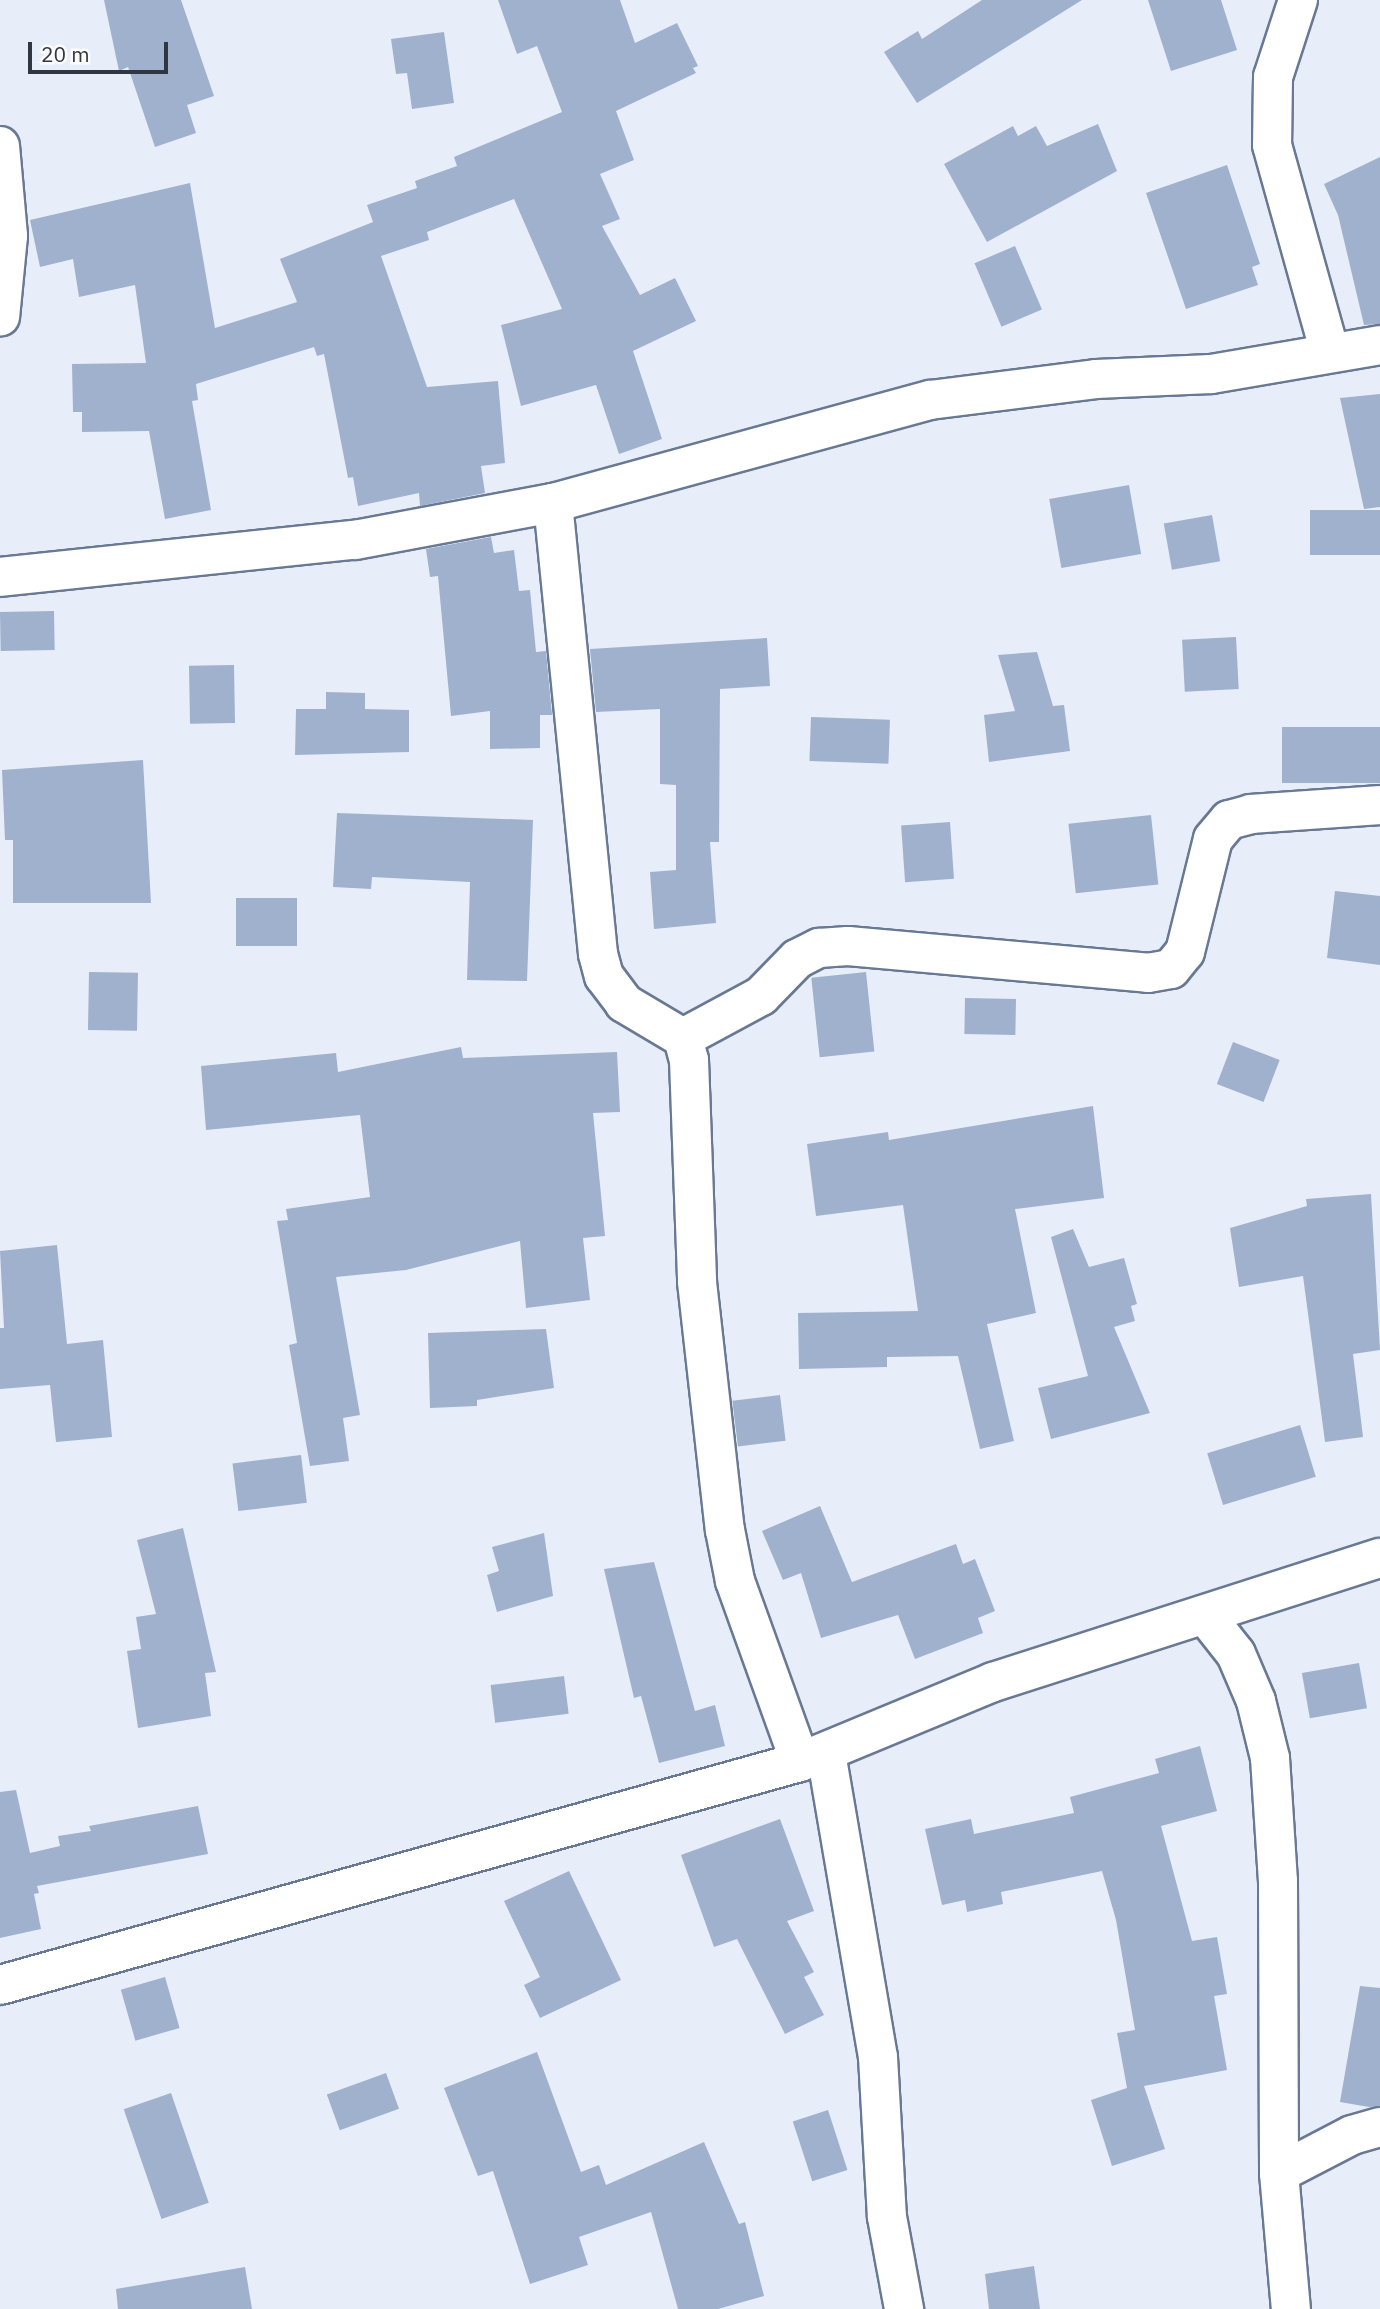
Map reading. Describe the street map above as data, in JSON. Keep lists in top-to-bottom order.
{
  "scale_bar": "20 m"
}
